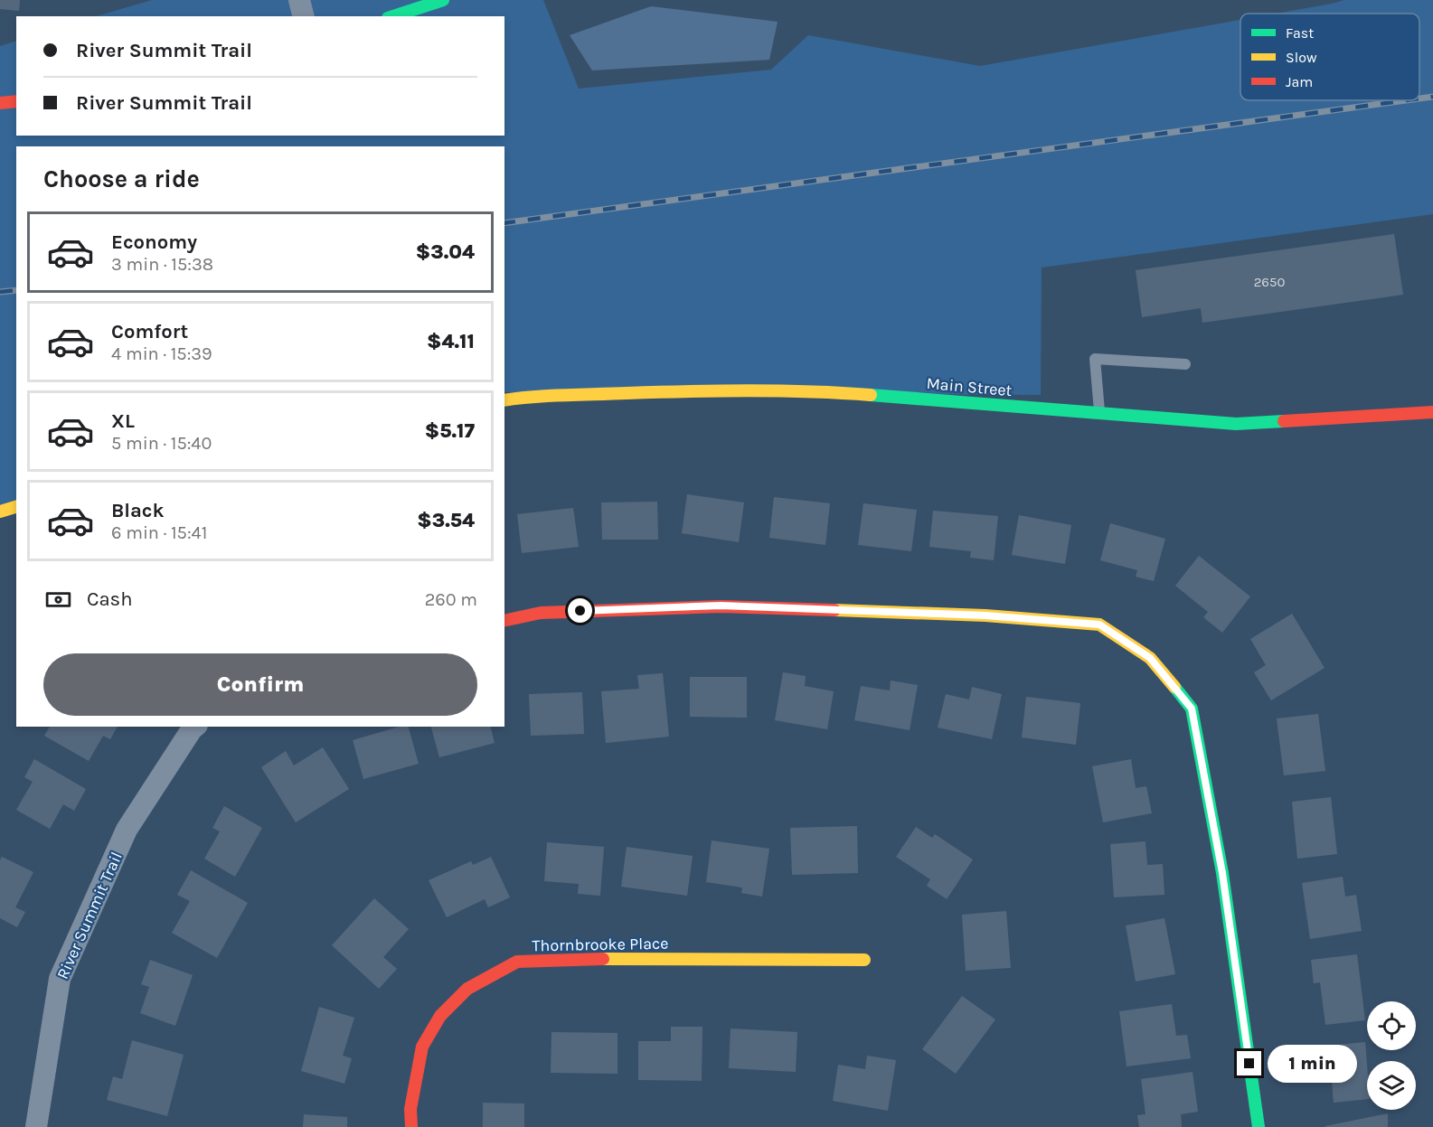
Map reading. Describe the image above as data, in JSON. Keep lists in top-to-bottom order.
{
  "streets": {
    "street": ["Main Street", "River Summit Trail", "Thornbrooke Place"]
  },
  "house_numbers": ["2650"],
  "legend": ["Fast", "Slow", "Jam"],
  "page": {
    "banner": ["River Summit Trail", "River Summit Trail"],
    "heading": "Choose a ride",
    "list": [
      {
        "name": "Economy",
        "note": "3 min · 15:38",
        "value": "$3.04"
      },
      {
        "name": "Comfort",
        "note": "4 min · 15:39",
        "value": "$4.11"
      },
      {
        "name": "XL",
        "note": "5 min · 15:40",
        "value": "$5.17"
      },
      {
        "name": "Black",
        "note": "6 min · 15:41",
        "value": "$3.54"
      }
    ],
    "pay": ["Cash", "260 m"],
    "buttons": "Confirm",
    "bubble": "1 min"
  }
}
